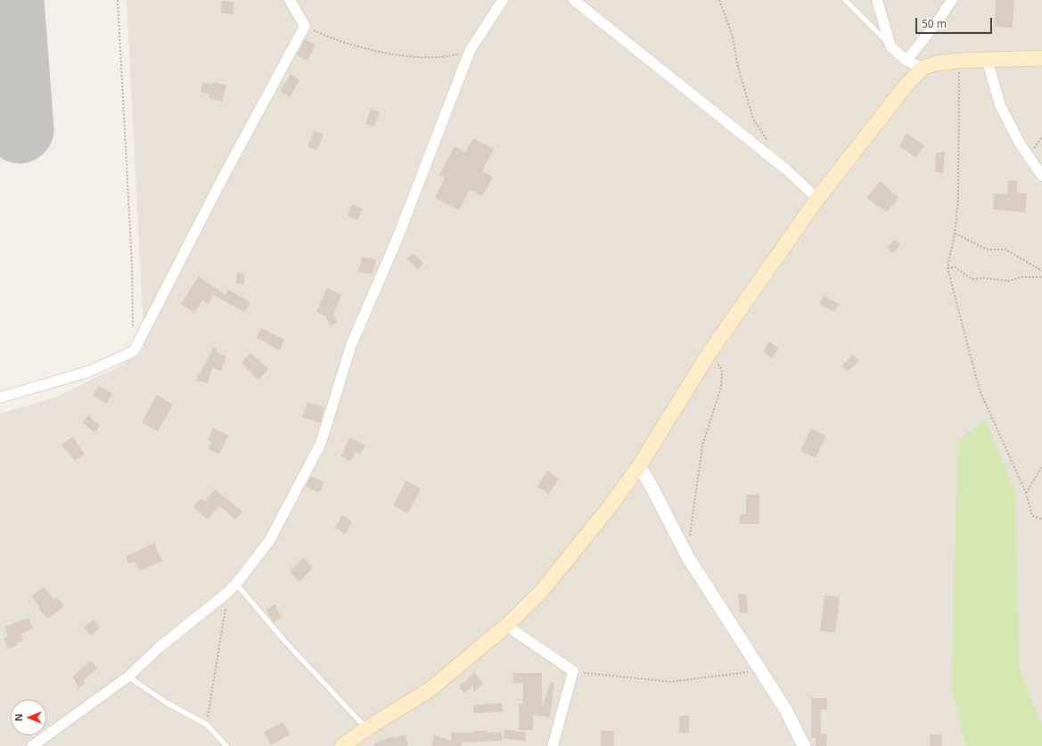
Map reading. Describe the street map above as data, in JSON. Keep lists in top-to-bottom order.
{
  "scale_bar": "50 m",
  "north": "left"
}
